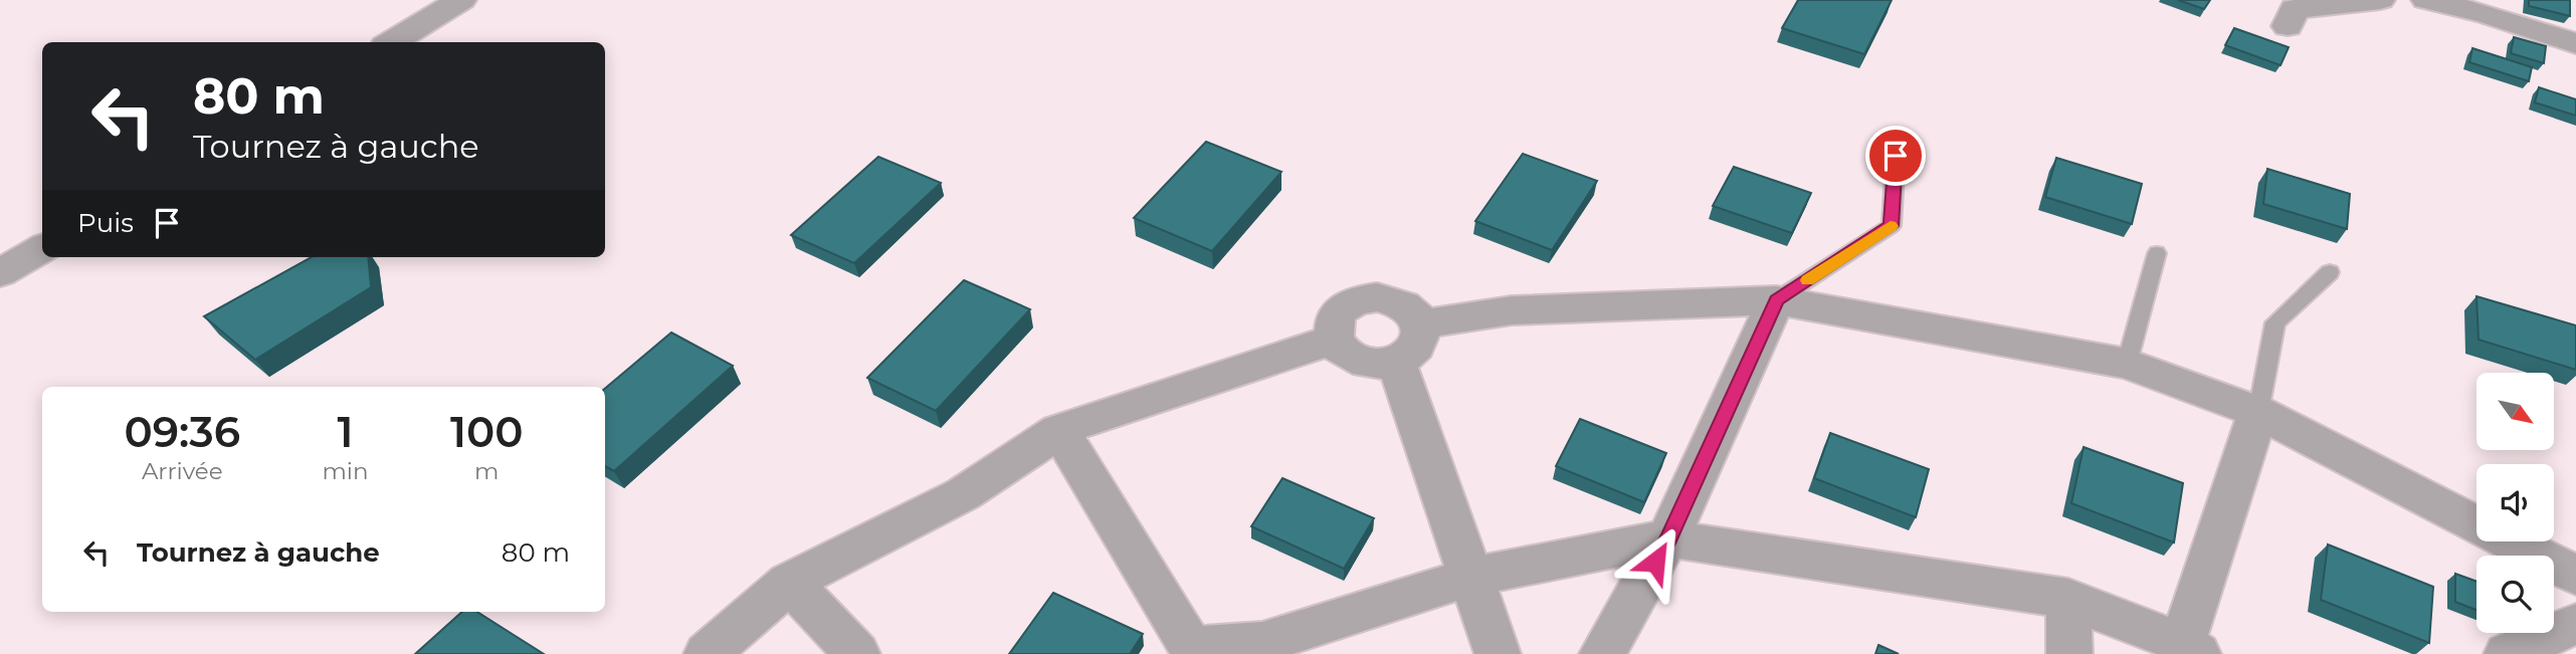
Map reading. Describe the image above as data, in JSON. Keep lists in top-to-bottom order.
{
  "north": "bottom right",
  "page": {
    "turn": ["80 m", "Tournez à gauche"],
    "then": "Puis",
    "eta": [
      "09:36",
      "Arrivée",
      "1",
      "min",
      "100",
      "m"
    ],
    "list": [
      {
        "name": "Tournez à gauche",
        "value": "80 m"
      }
    ]
  }
}
